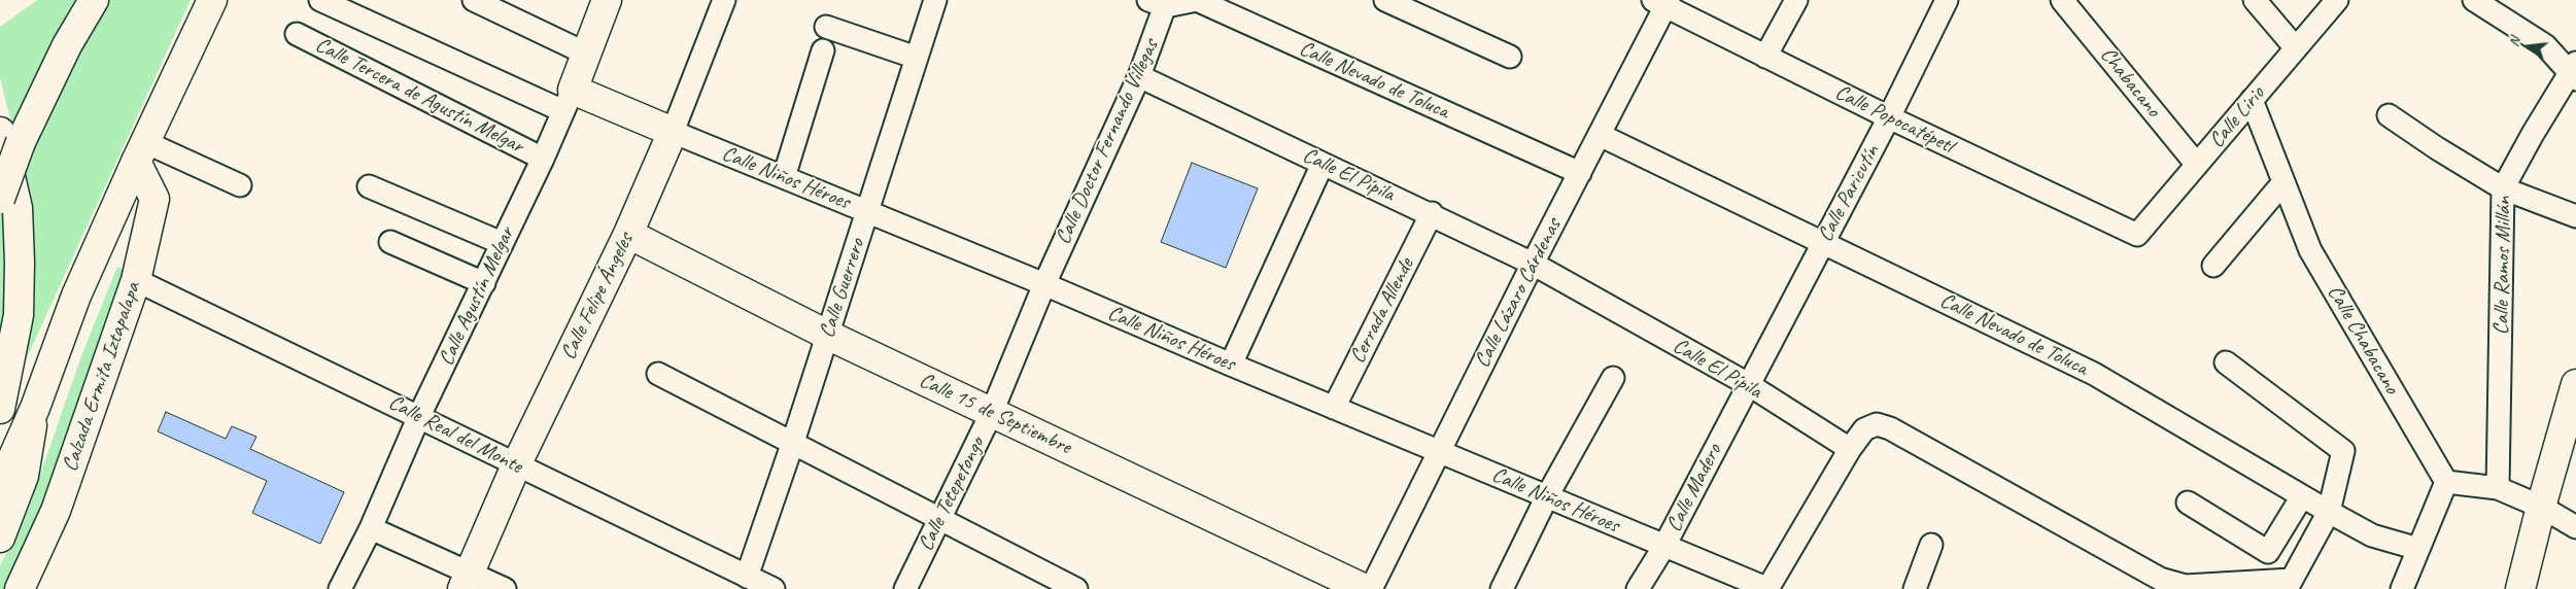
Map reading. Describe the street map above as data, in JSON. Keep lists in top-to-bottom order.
{
  "streets": {
    "main road": [
      "Calle Niños Héroes",
      "Calle Agustín Melgar",
      "Calle Felipe Ángeles",
      "Calzada Ermita Iztapalapa",
      "Calle 15 de Septiembre"
    ],
    "street": [
      "Calle Nevado de Toluca",
      "Chabacano",
      "Calle Tercera de Agustín Melgar",
      "Calle Lirio",
      "Calle Popocatépetl",
      "Calle Doctor Fernando Villegas",
      "Calle El Pípila",
      "Calle Paricutín",
      "Calle Ramos Millán",
      "Calle Guerrero",
      "Calle Lázaro Cárdenas",
      "Cerrada Allende",
      "Calle Chabacano",
      "Calle Real del Monte",
      "Calle Madero",
      "Calle Tetepetongo"
    ]
  },
  "crossings": [
    ["Calle Nevado de Toluca", "Calle Doctor Fernando Villegas"],
    ["Calle Nevado de Toluca", "Calle Paricutín"],
    ["Calle Nevado de Toluca", "Calle Lázaro Cárdenas"],
    ["Chabacano", "Calle Lirio"],
    ["Calle Tercera de Agustín Melgar", "Calle Agustín Melgar"],
    ["Calle Lirio", "Calle Popocatépetl"],
    ["Calle Lirio", "Calle Chabacano"],
    ["Calle Popocatépetl", "Calle Paricutín"],
    ["Calle Popocatépetl", "Calle Lázaro Cárdenas"],
    ["Calle Doctor Fernando Villegas", "Calle El Pípila"],
    ["Calle Doctor Fernando Villegas", "Calle Niños Héroes"],
    ["Calle Doctor Fernando Villegas", "Calle Tetepetongo"],
    ["Calle El Pípila", "Calle Paricutín"],
    ["Calle El Pípila", "Calle Lázaro Cárdenas"],
    ["Calle El Pípila", "Cerrada Allende"],
    ["Calle El Pípila", "Calle Madero"],
    ["Calle Niños Héroes", "Calle Guerrero"],
    ["Calle Niños Héroes", "Calle Lázaro Cárdenas"],
    ["Calle Niños Héroes", "Calle Agustín Melgar"],
    ["Calle Niños Héroes", "Calle Felipe Ángeles"],
    ["Calle Niños Héroes", "Cerrada Allende"],
    ["Calle Niños Héroes", "Calle Madero"],
    ["Calle Niños Héroes", "Calle Tetepetongo"],
    ["Calle Paricutín", "Calle Madero"],
    ["Calle Guerrero", "Calle 15 de Septiembre"],
    ["Calle Guerrero", "Calle Real del Monte"],
    ["Calle Agustín Melgar", "Calle Real del Monte"],
    ["Calle Felipe Ángeles", "Calle 15 de Septiembre"],
    ["Calle Felipe Ángeles", "Calle Real del Monte"],
    ["Calzada Ermita Iztapalapa", "Calle Real del Monte"],
    ["Calle 15 de Septiembre", "Calle Tetepetongo"]
  ],
  "north": "left"
}
